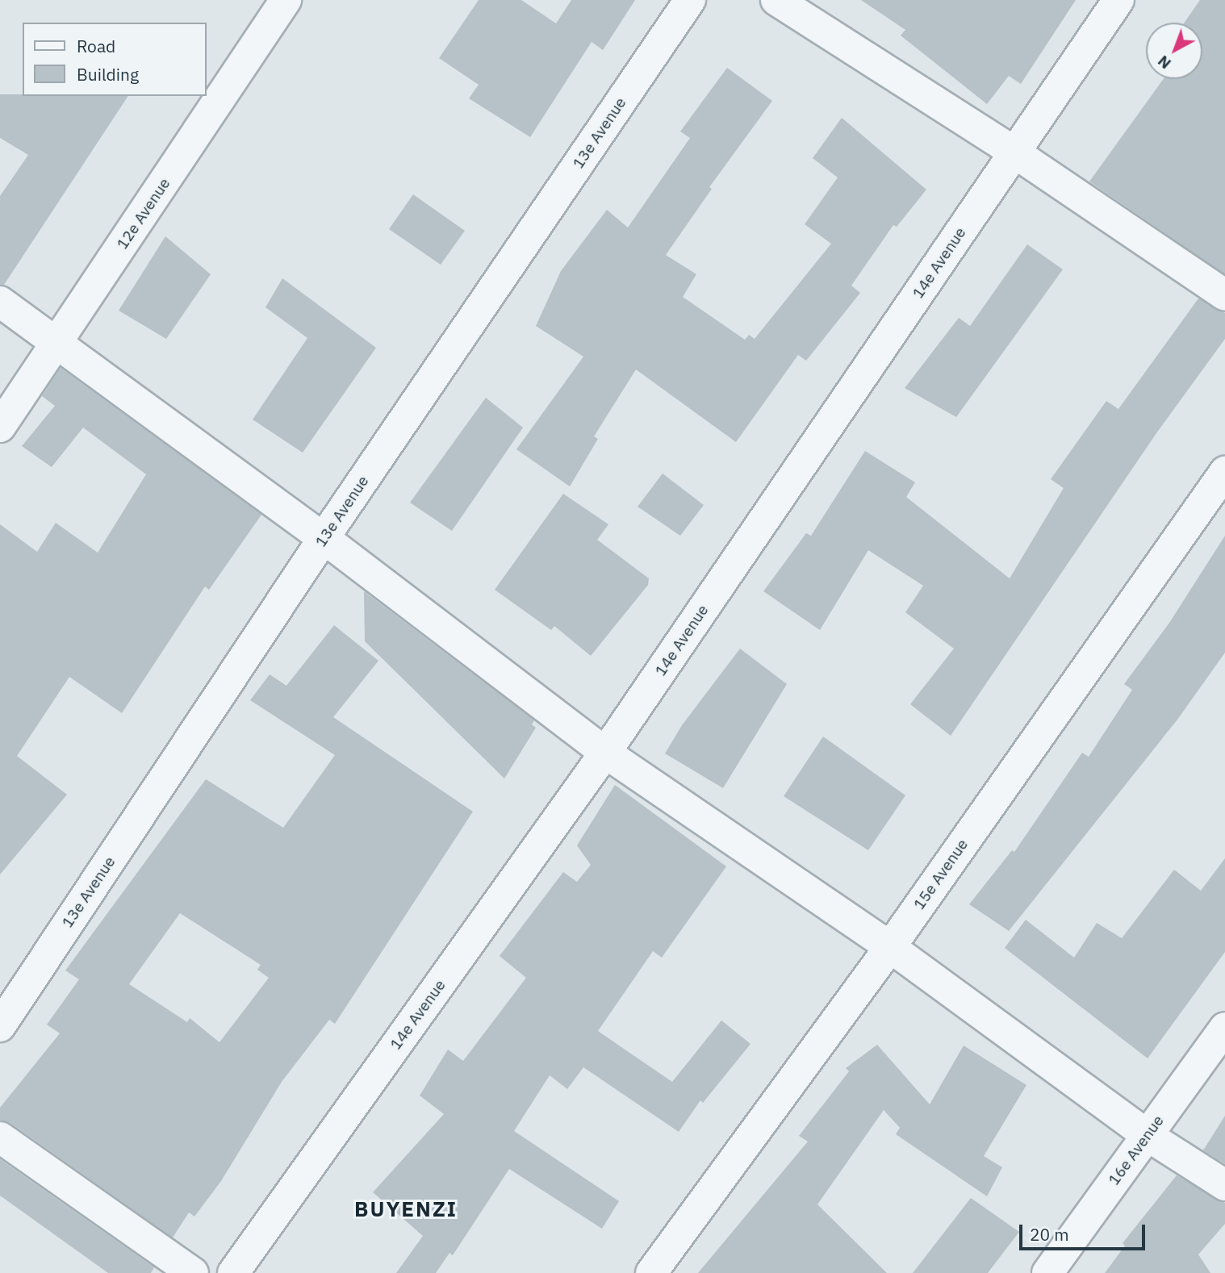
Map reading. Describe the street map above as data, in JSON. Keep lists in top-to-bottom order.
{
  "streets": {
    "street": [
      "13e Avenue",
      "12e Avenue",
      "14e Avenue",
      "15e Avenue",
      "16e Avenue"
    ]
  },
  "districts": ["BUYENZI"],
  "legend": ["Road", "Building"],
  "scale_bar": "20 m",
  "north": "bottom left"
}
